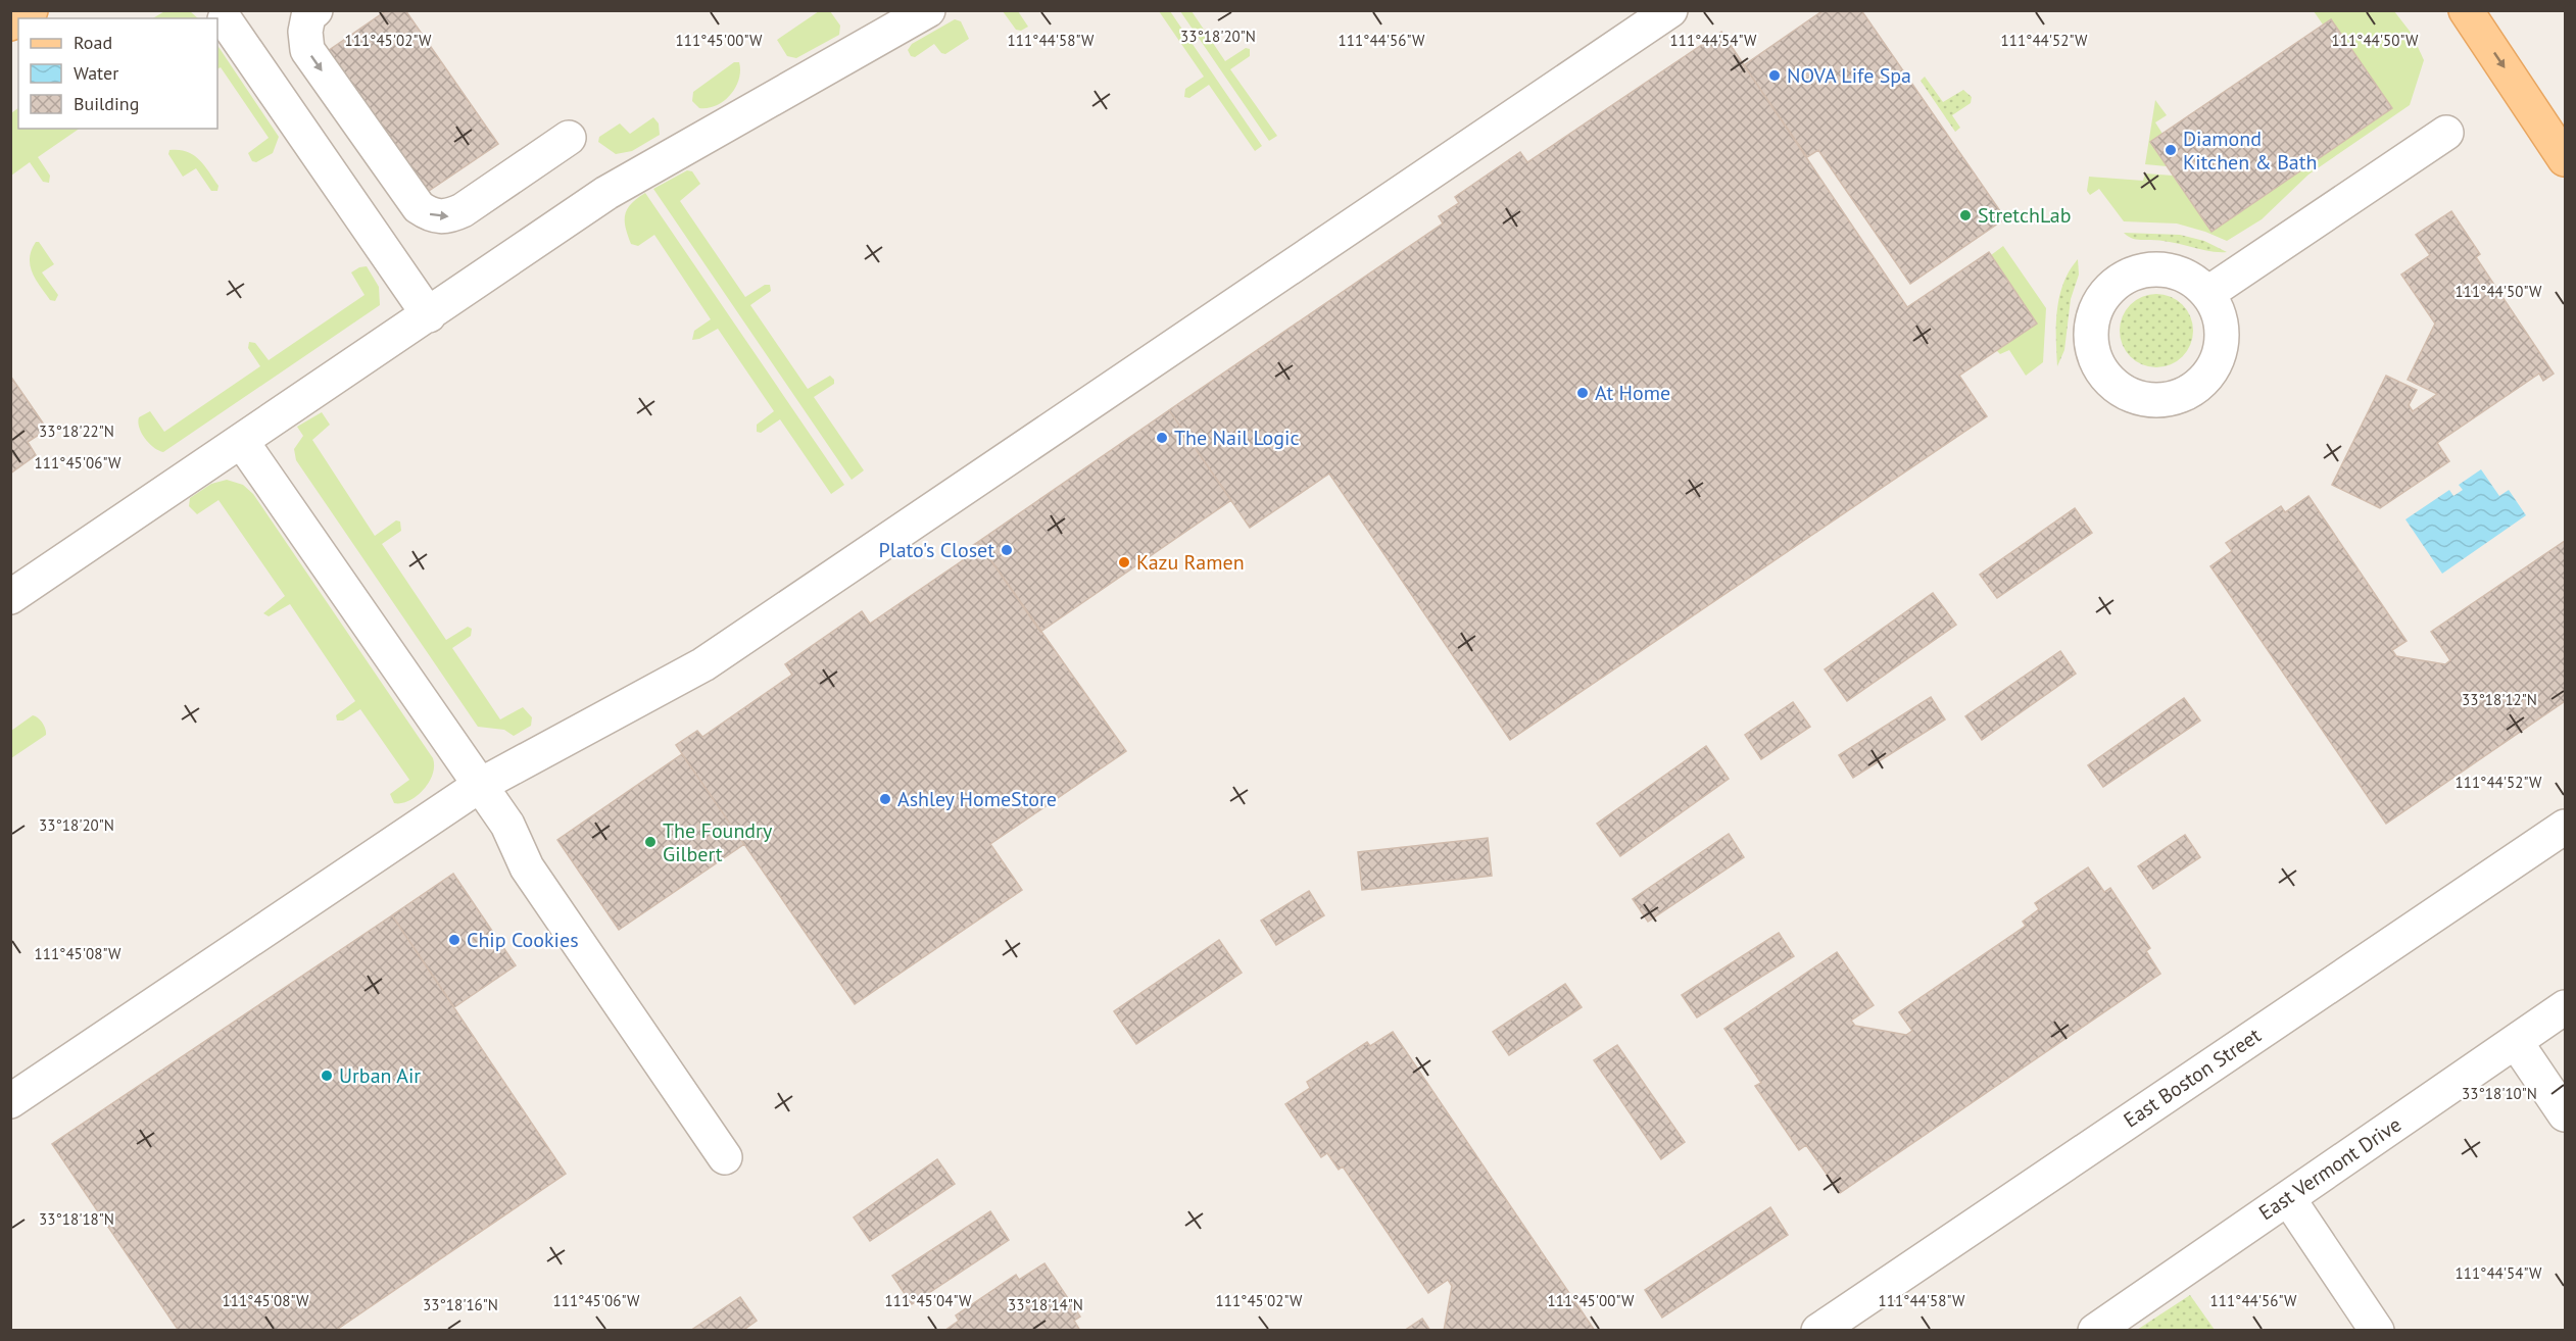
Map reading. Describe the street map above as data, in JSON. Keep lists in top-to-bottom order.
{
  "streets": {
    "street": ["East Boston Street", "East Vermont Drive"]
  },
  "places": [
    "NOVA Life Spa",
    "Diamond Kitchen & Bath",
    "StretchLab",
    "At Home",
    "The Nail Logic",
    "Plato's Closet",
    "Kazu Ramen",
    "Ashley HomeStore",
    "The Foundry Gilbert",
    "Chip Cookies",
    "Urban Air"
  ],
  "legend": ["Road", "Water", "Building"],
  "coordinates": [
    "33°18'20\"N",
    "111°45'02\"W",
    "111°45'00\"W",
    "111°44'58\"W",
    "111°44'56\"W",
    "111°44'54\"W",
    "111°44'52\"W",
    "111°44'50\"W",
    "33°18'22\"N",
    "111°45'06\"W",
    "33°18'12\"N",
    "111°45'08\"W",
    "33°18'10\"N",
    "33°18'18\"N",
    "111°45'04\"W",
    "33°18'16\"N",
    "33°18'14\"N"
  ]
}
